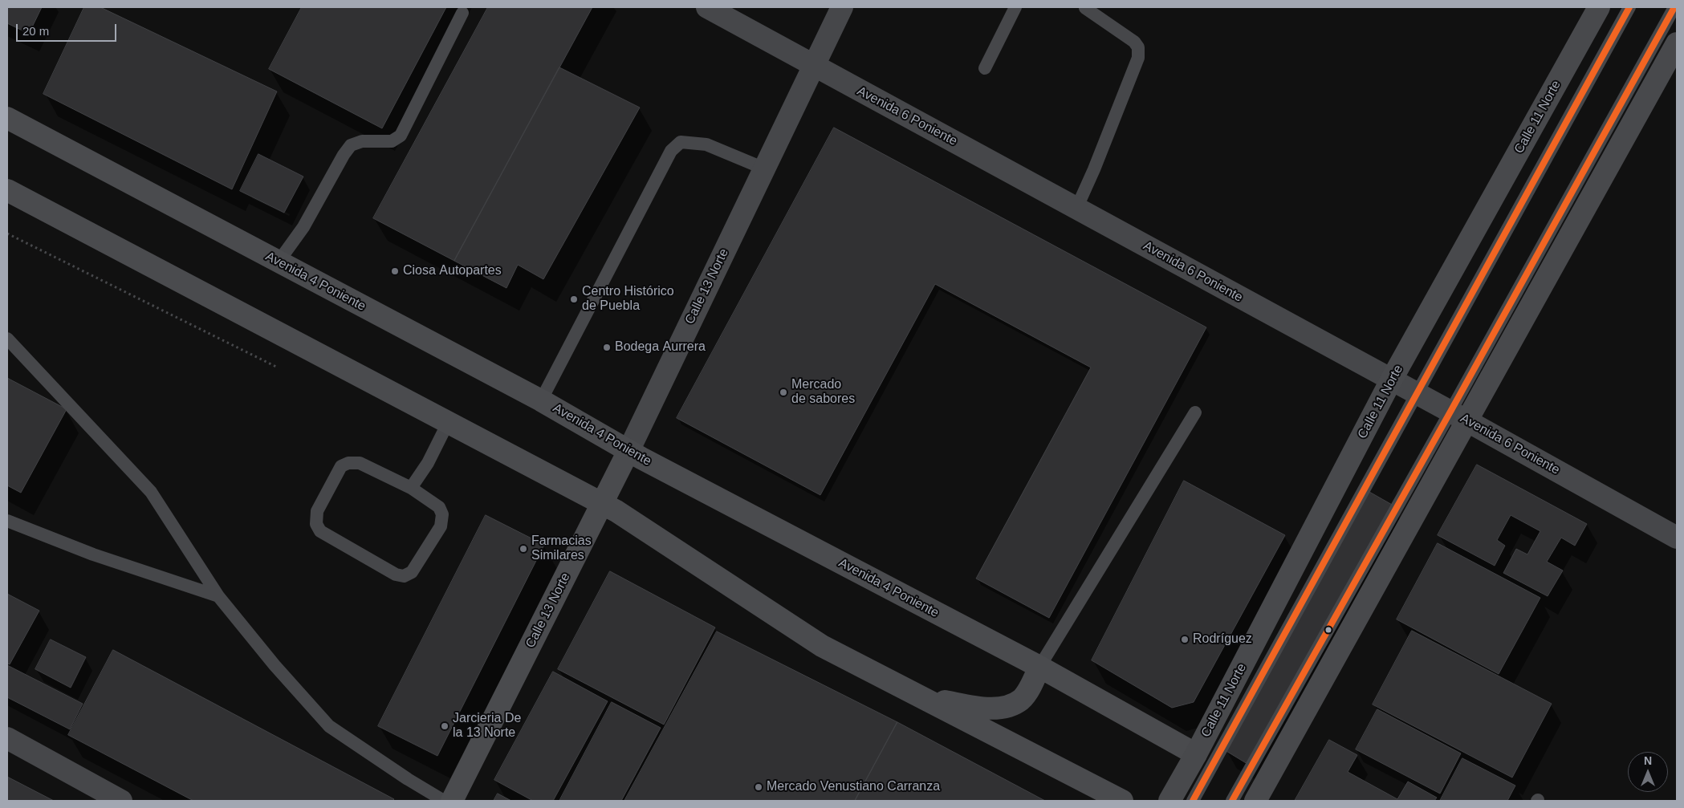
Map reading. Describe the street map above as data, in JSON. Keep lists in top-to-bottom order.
{
  "streets": {
    "main road": ["Calle 11 Norte", "Avenida 4 Poniente", "Calle 13 Norte"],
    "street": ["Avenida 6 Poniente"]
  },
  "crossings": [
    ["Avenida 6 Poniente", "Calle 11 Norte"],
    ["Avenida 6 Poniente", "Calle 13 Norte"],
    ["Calle 11 Norte", "Avenida 4 Poniente"],
    ["Avenida 4 Poniente", "Calle 13 Norte"]
  ],
  "places": [
    "Ciosa Autopartes",
    "Centro Histórico de Puebla",
    "Bodega Aurrera",
    "Mercado de sabores",
    "Farmacias Similares",
    "Rodríguez",
    "Jarcieria De la 13 Norte",
    "Mercado Venustiano Carranza"
  ],
  "scale_bar": "20 m",
  "north": "top"
}
